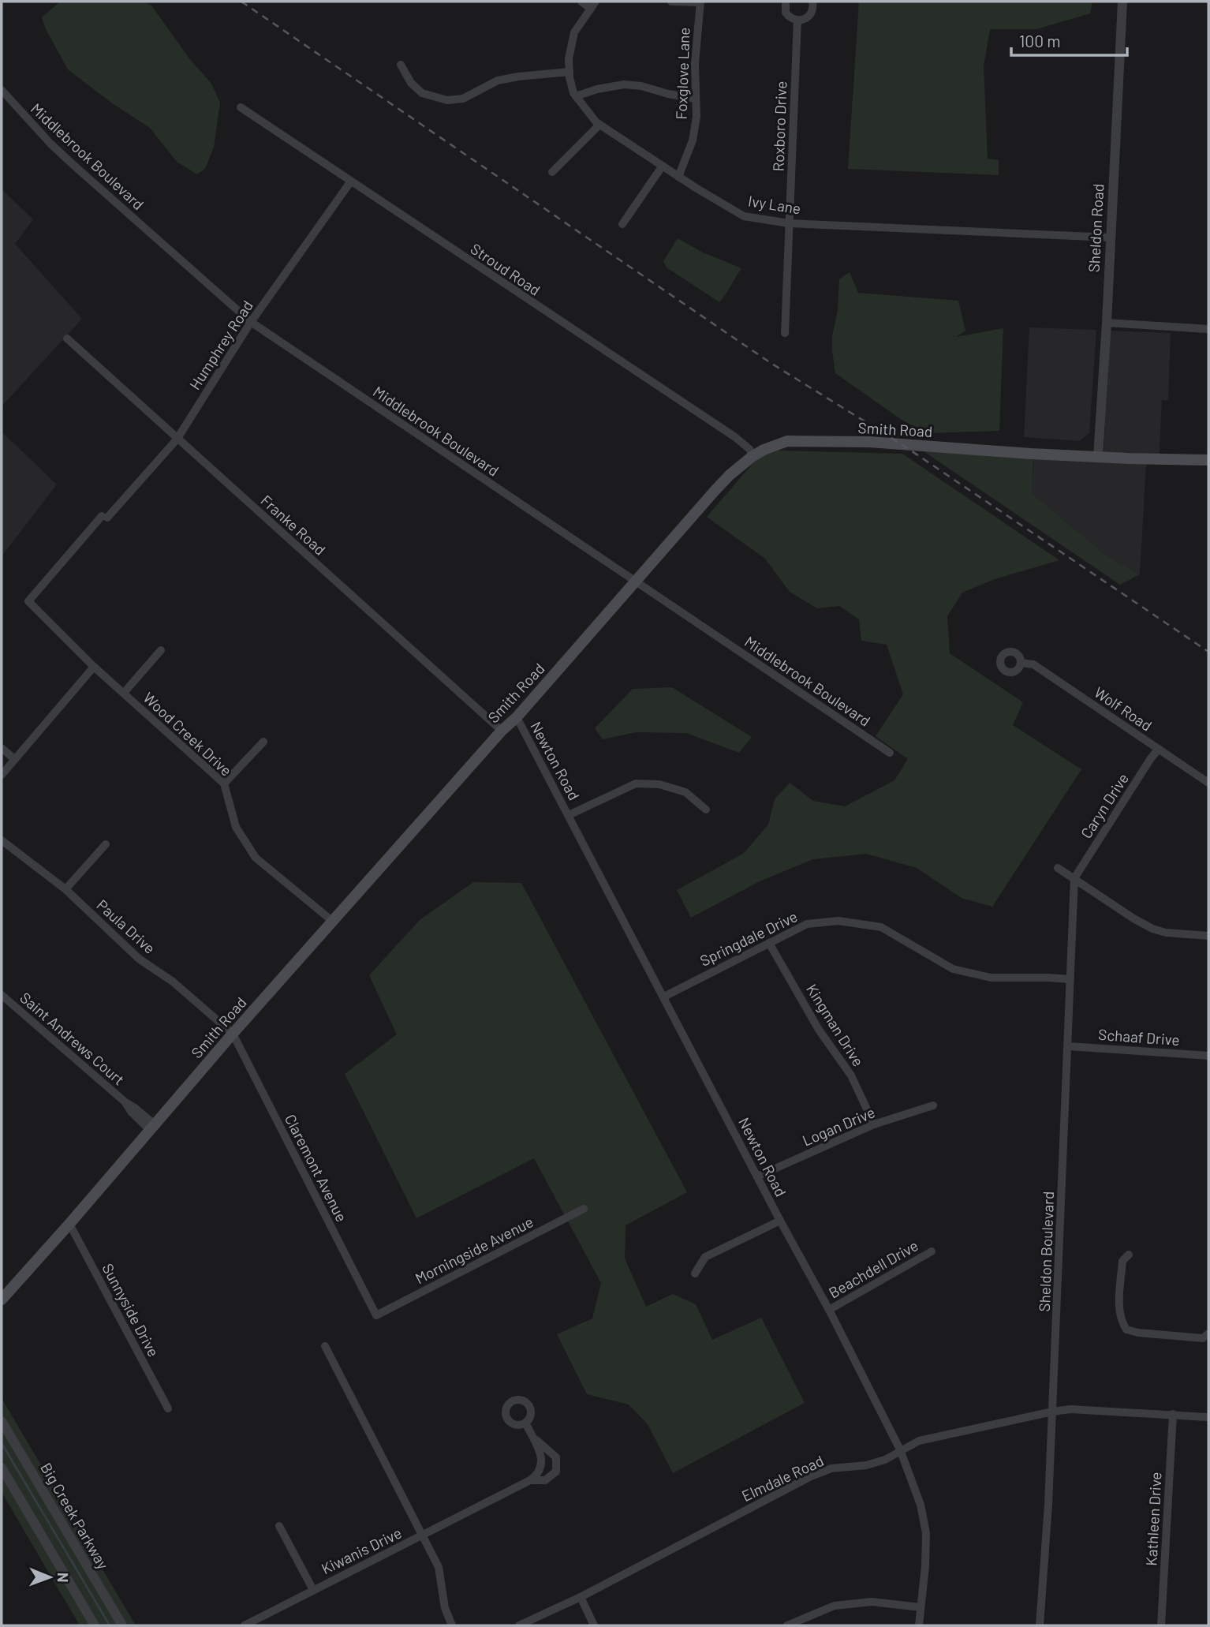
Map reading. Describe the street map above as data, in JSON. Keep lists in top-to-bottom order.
{
  "streets": {
    "main road": ["Smith Road"],
    "street": [
      "Foxglove Lane",
      "Roxboro Drive",
      "Middlebrook Boulevard",
      "Ivy Lane",
      "Sheldon Road",
      "Stroud Road",
      "Humphrey Road",
      "Franke Road",
      "Wolf Road",
      "Wood Creek Drive",
      "Newton Road",
      "Caryn Drive",
      "Paula Drive",
      "Springdale Drive",
      "Kingman Drive",
      "Schaaf Drive",
      "Saint Andrews Court",
      "Logan Drive",
      "Claremont Avenue",
      "Morningside Avenue",
      "Sheldon Boulevard",
      "Beachdell Drive",
      "Sunnyside Drive",
      "Elmdale Road",
      "Big Creek Parkway",
      "Kathleen Drive",
      "Kiwanis Drive"
    ]
  },
  "crossings": [
    ["Foxglove Lane", "Ivy Lane"],
    ["Roxboro Drive", "Ivy Lane"],
    ["Middlebrook Boulevard", "Humphrey Road"],
    ["Middlebrook Boulevard", "Smith Road"],
    ["Ivy Lane", "Sheldon Road"],
    ["Sheldon Road", "Smith Road"],
    ["Stroud Road", "Humphrey Road"],
    ["Stroud Road", "Smith Road"],
    ["Humphrey Road", "Franke Road"],
    ["Humphrey Road", "Wood Creek Drive"],
    ["Smith Road", "Franke Road"],
    ["Smith Road", "Wood Creek Drive"],
    ["Smith Road", "Newton Road"],
    ["Smith Road", "Paula Drive"],
    ["Smith Road", "Saint Andrews Court"],
    ["Smith Road", "Claremont Avenue"],
    ["Smith Road", "Sunnyside Drive"],
    ["Wolf Road", "Caryn Drive"],
    ["Newton Road", "Springdale Drive"],
    ["Newton Road", "Logan Drive"],
    ["Newton Road", "Beachdell Drive"],
    ["Newton Road", "Elmdale Road"],
    ["Caryn Drive", "Sheldon Boulevard"],
    ["Paula Drive", "Claremont Avenue"],
    ["Springdale Drive", "Kingman Drive"],
    ["Springdale Drive", "Sheldon Boulevard"],
    ["Kingman Drive", "Logan Drive"],
    ["Schaaf Drive", "Sheldon Boulevard"],
    ["Claremont Avenue", "Morningside Avenue"],
    ["Sheldon Boulevard", "Elmdale Road"],
    ["Elmdale Road", "Kathleen Drive"]
  ],
  "scale_bar": "100 m",
  "north": "right"
}
